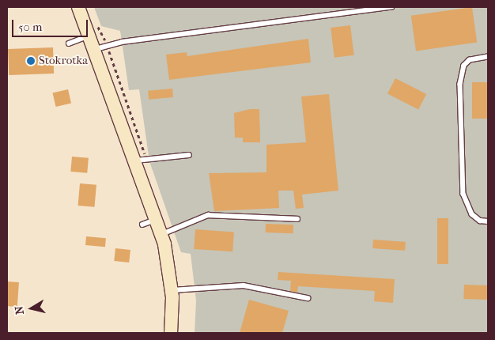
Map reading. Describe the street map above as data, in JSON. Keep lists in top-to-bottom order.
{
  "places": ["Stokrotka"],
  "scale_bar": "50 m",
  "north": "left"
}
